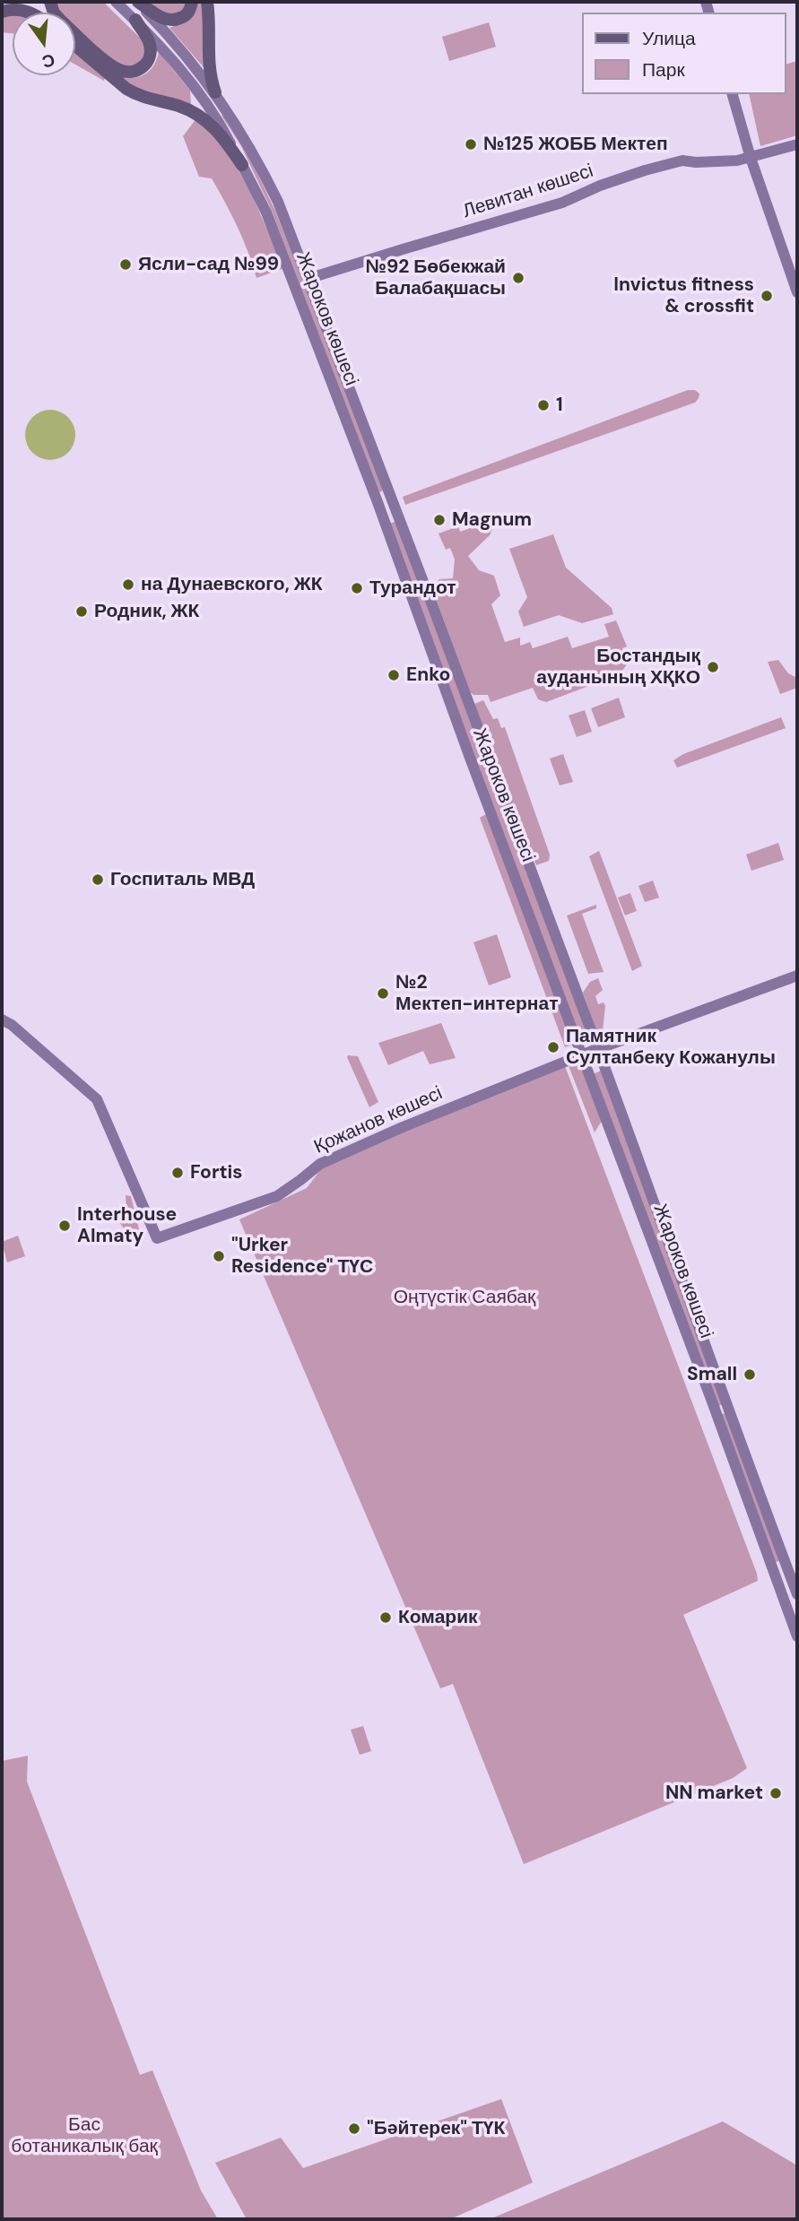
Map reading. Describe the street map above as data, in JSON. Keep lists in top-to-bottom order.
{
  "streets": {
    "main road": ["Левитан көшесі", "Жароков көшесі", "Қожанов көшесі"]
  },
  "crossings": [
    ["Левитан көшесі", "Жароков көшесі"],
    ["Жароков көшесі", "Қожанов көшесі"]
  ],
  "parks": ["Оңтүстік Саябақ", "Бас ботаникалық бақ"],
  "places": [
    "№125 ЖОББ Мектеп",
    "Ясли-сад №99",
    "№92 Бөбекжай Балабақшасы",
    "Invictus fitness & crossfit",
    "1",
    "Magnum",
    "на Дунаевского, ЖК",
    "Турандот",
    "Родник, ЖК",
    "Бостандық ауданының ХҚКО",
    "Enko",
    "Госпиталь МВД",
    "№2 Мектеп-интернат",
    "Памятник Султанбеку Кожанулы",
    "Fortis",
    "Interhouse Almaty",
    "\"Urker Residence\" ТҮС",
    "Small",
    "Комарик",
    "NN market",
    "\"Бәйтерек\" ТҮК"
  ],
  "legend": ["Улица", "Парк"],
  "north": "bottom"
}
